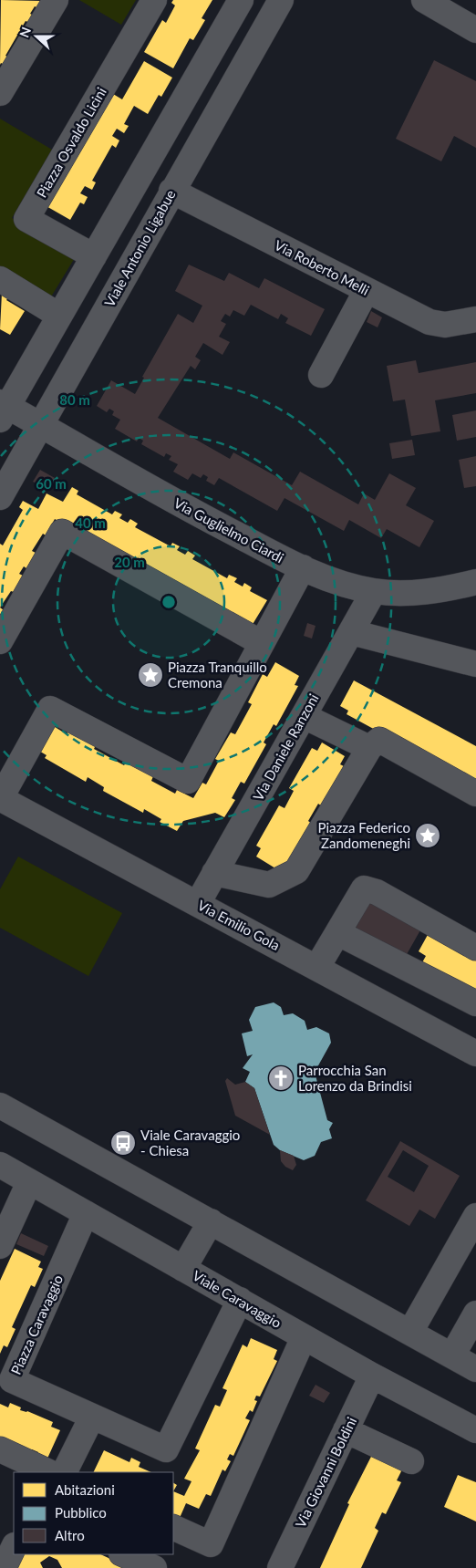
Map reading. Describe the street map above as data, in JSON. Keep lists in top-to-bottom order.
{
  "streets": {
    "street": [
      "Piazza Osvaldo Licini",
      "Viale Antonio Ligabue",
      "Via Roberto Melli",
      "Via Guglielmo Ciardi",
      "Via Daniele Ranzoni",
      "Via Emilio Gola",
      "Viale Caravaggio",
      "Piazza Caravaggio",
      "Via Giovanni Boldini"
    ]
  },
  "crossings": [
    ["Viale Antonio Ligabue", "Via Roberto Melli"],
    ["Viale Antonio Ligabue", "Via Guglielmo Ciardi"],
    ["Via Guglielmo Ciardi", "Via Daniele Ranzoni"],
    ["Via Daniele Ranzoni", "Via Emilio Gola"],
    ["Viale Caravaggio", "Piazza Caravaggio"],
    ["Viale Caravaggio", "Via Giovanni Boldini"]
  ],
  "places": {
    "place": ["Piazza Tranquillo Cremona", "Piazza Federico Zandomeneghi"],
    "church": ["Parrocchia San Lorenzo da Brindisi"],
    "bus stop": ["Viale Caravaggio - Chiesa"]
  },
  "legend": ["Abitazioni", "Pubblico", "Altro"],
  "north": "left",
  "rings": [
    "80 m",
    "60 m",
    "40 m",
    "20 m"
  ]
}
